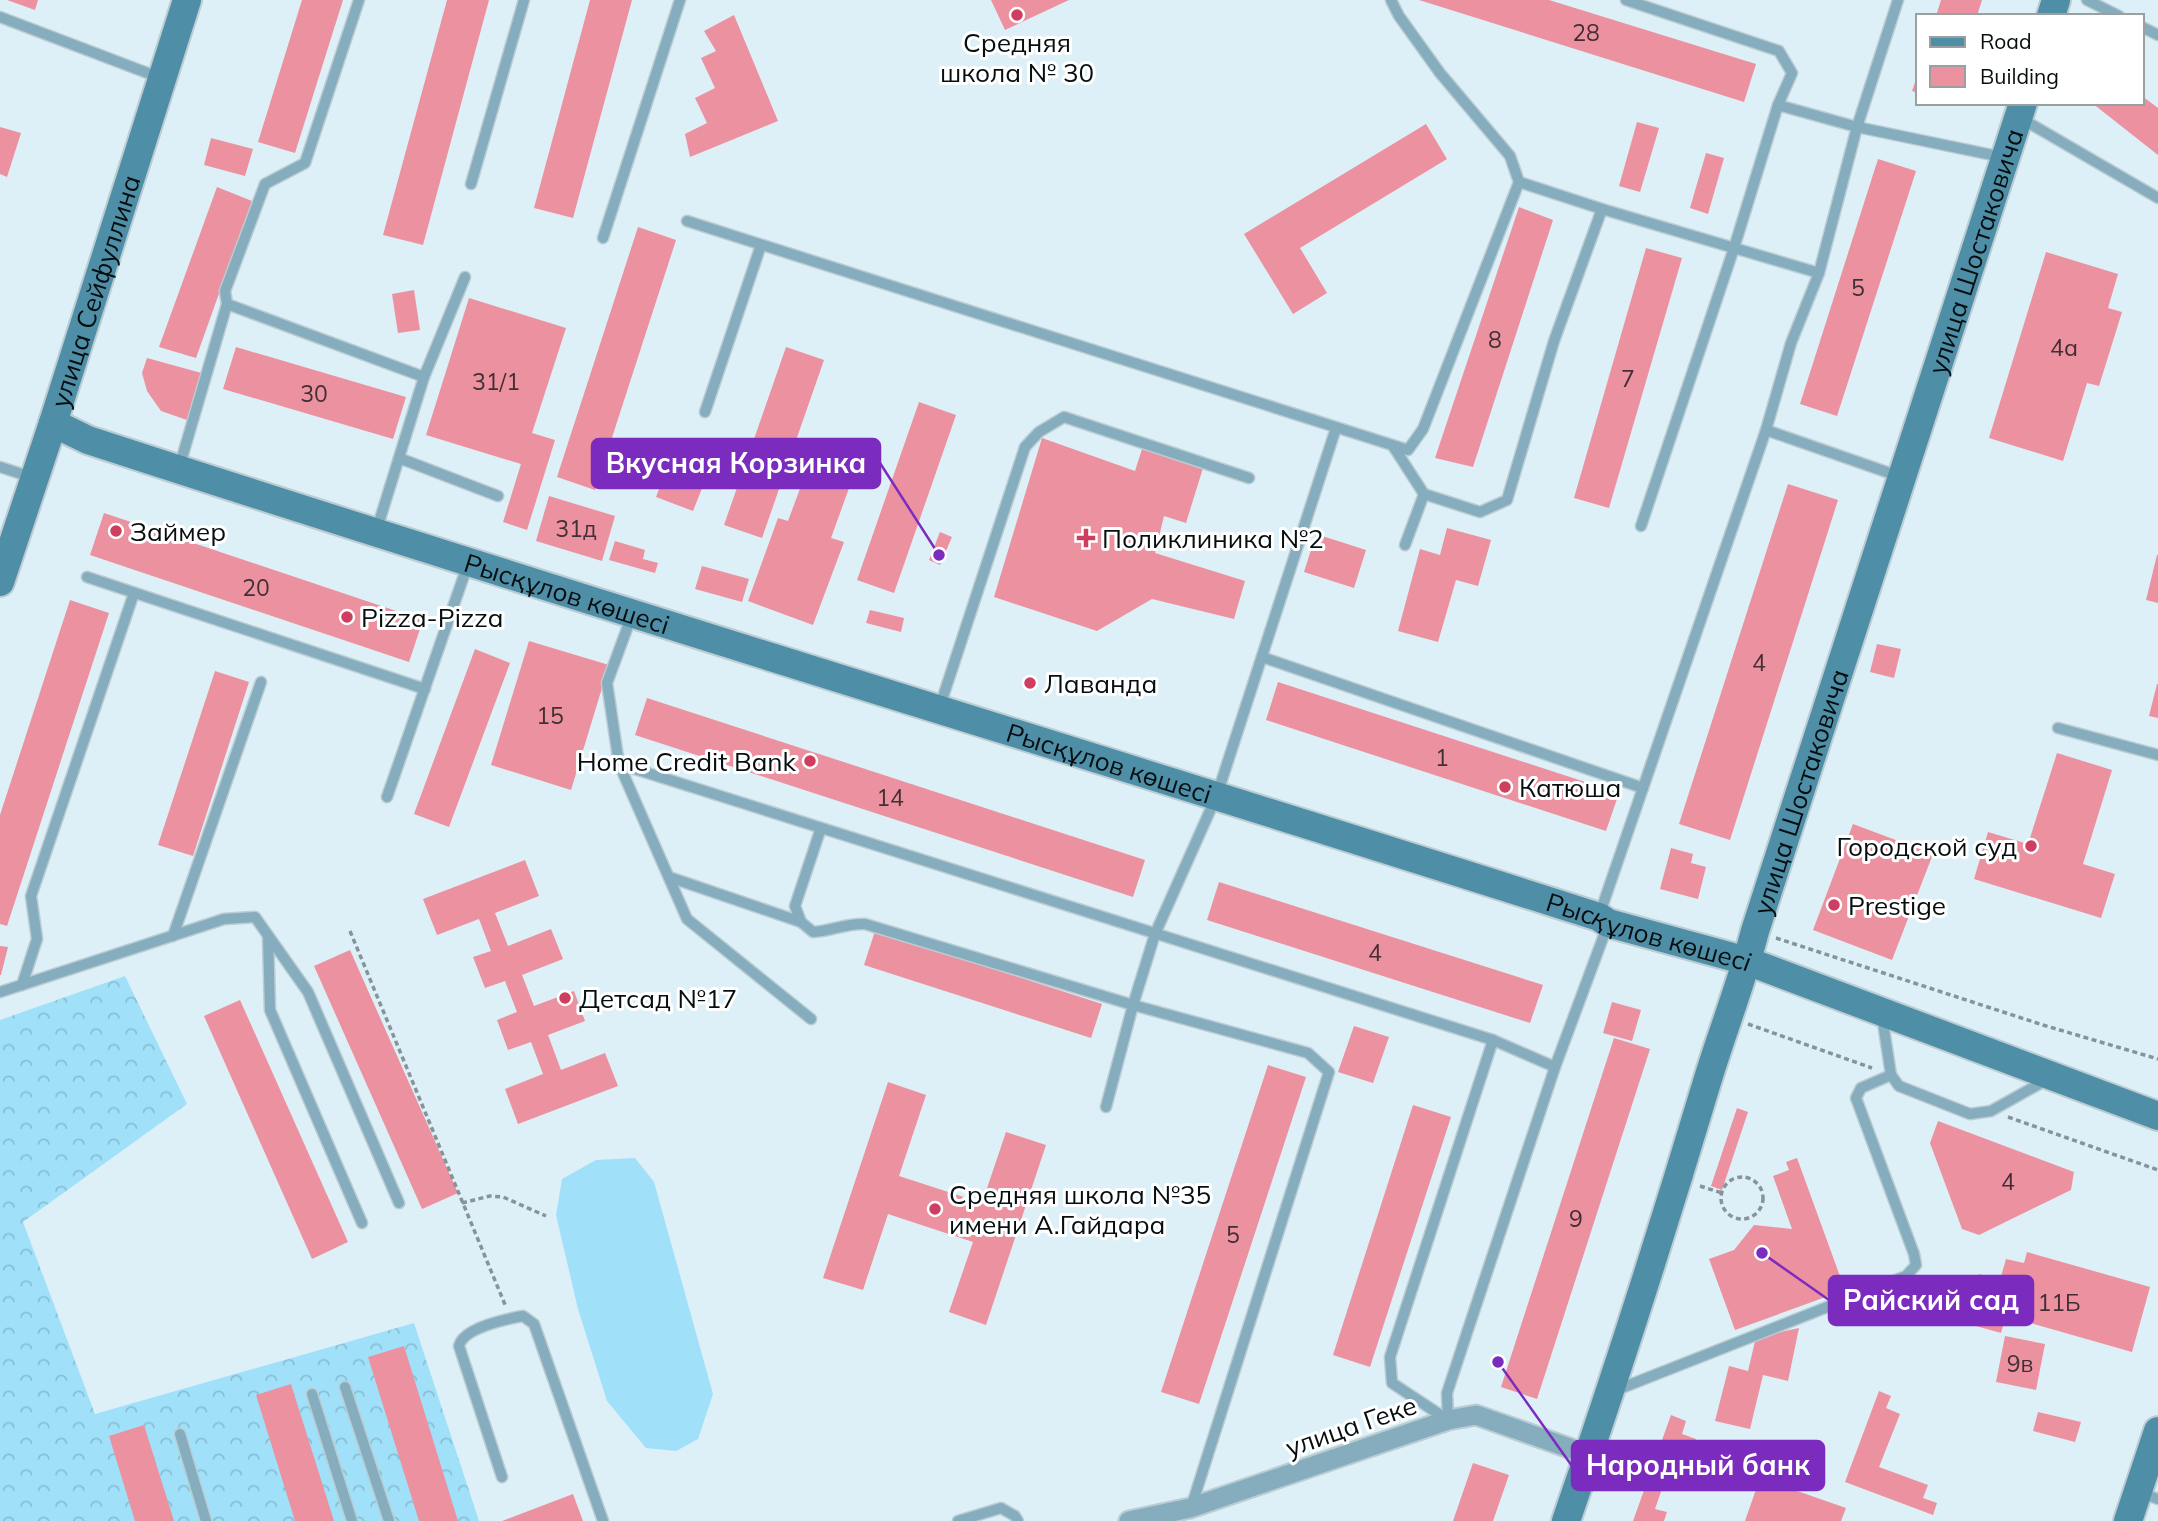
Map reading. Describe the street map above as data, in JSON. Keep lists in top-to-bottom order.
{
  "streets": {
    "street": [
      "улица Шостаковича",
      "улица Сейфуллина",
      "Рысқұлов көшесі",
      "улица Геке"
    ]
  },
  "crossings": [
    ["улица Шостаковича", "Рысқұлов көшесі"],
    ["улица Шостаковича", "улица Геке"],
    ["улица Сейфуллина", "Рысқұлов көшесі"]
  ],
  "places": {
    "other": [
      "Средняя школа № 30",
      "Займер",
      "Вкусная Корзинка",
      "Pizza-Pizza",
      "Лаванда",
      "Home Credit Bank",
      "Катюша",
      "Городской суд",
      "Prestige",
      "Детсад №17",
      "Средняя школа №35 имени А.Гайдара",
      "Райский сад",
      "Народный банк"
    ],
    "health": ["Поликлиника №2"]
  },
  "house_numbers": [
    "28",
    "5",
    "8",
    "4а",
    "7",
    "31/1",
    "30",
    "31д",
    "20",
    "4",
    "15",
    "1",
    "14",
    "4",
    "4",
    "9",
    "5",
    "11Б",
    "9в"
  ],
  "legend": ["Road", "Building"]
}
